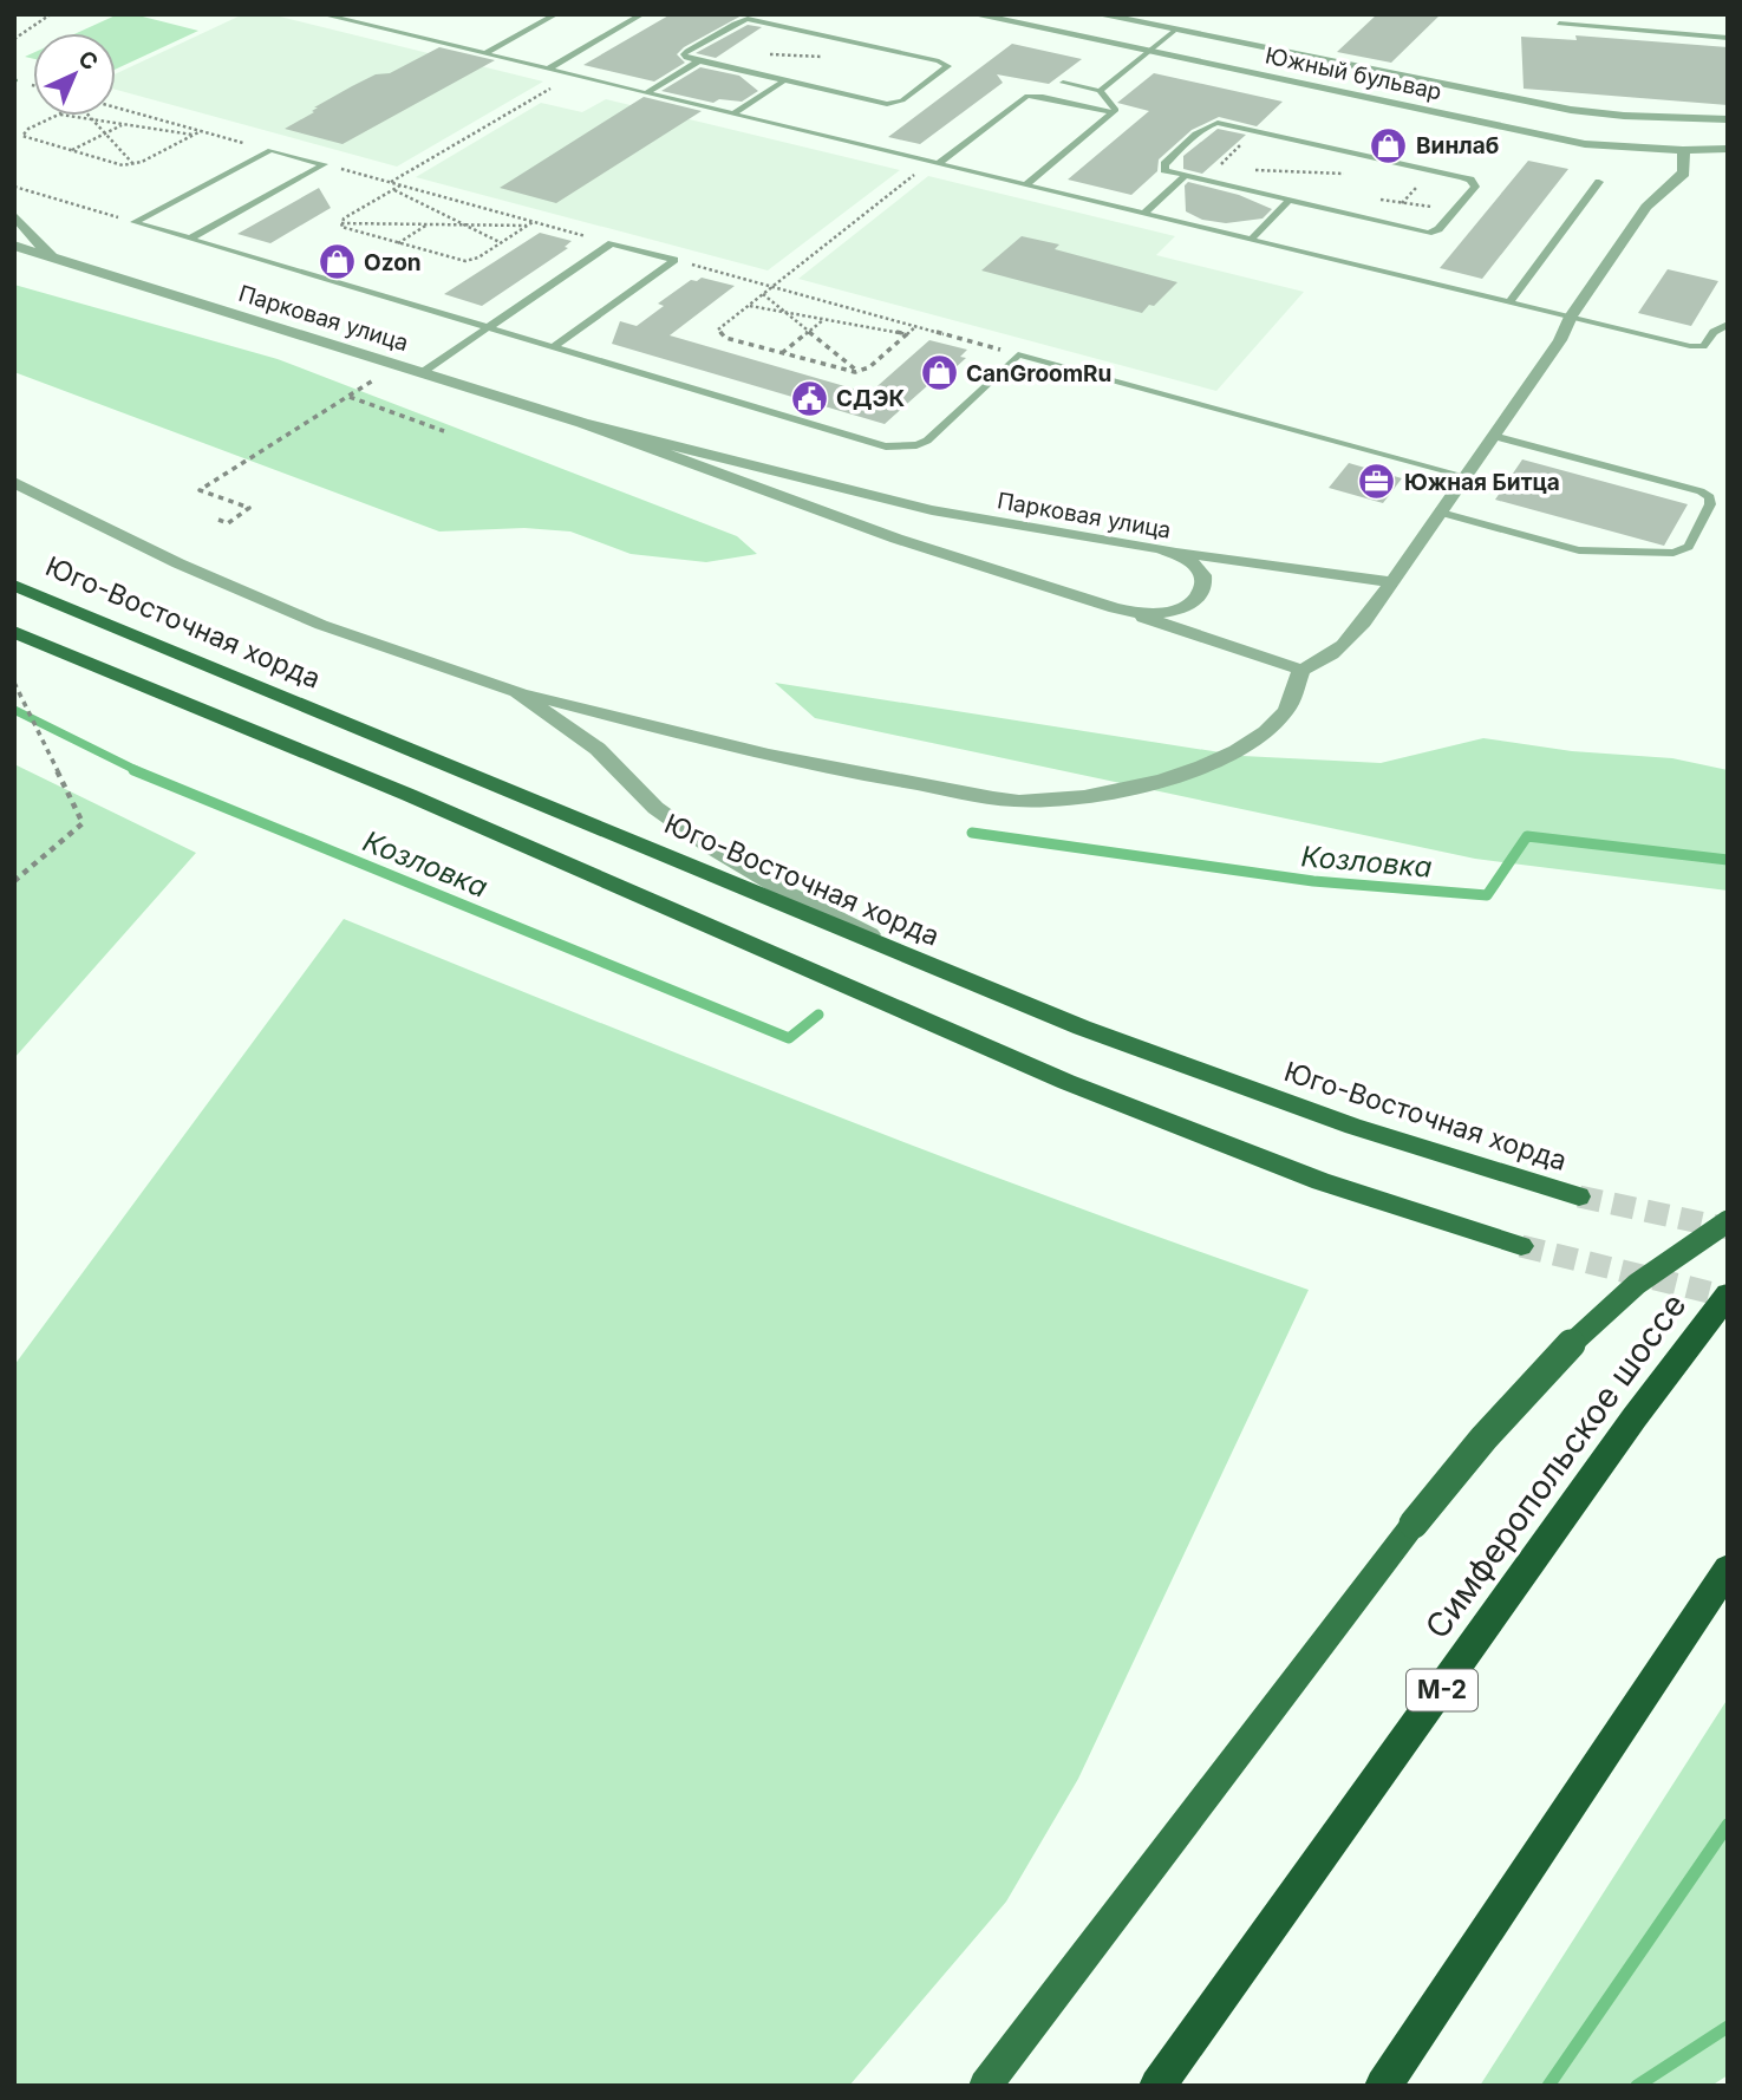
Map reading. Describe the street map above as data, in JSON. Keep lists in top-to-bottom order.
{
  "streets": {
    "highway": ["Симферопольское шоссе", "М-2"],
    "main road": ["Юго-Восточная хорда"],
    "street": ["Южный бульвар", "Парковая улица"]
  },
  "water": ["Козловка"],
  "places": {
    "shop": ["Винлаб", "Ozon", "CanGroomRu"],
    "public building": ["СДЭК"],
    "office": ["Южная Битца"]
  },
  "north": "top right"
}
